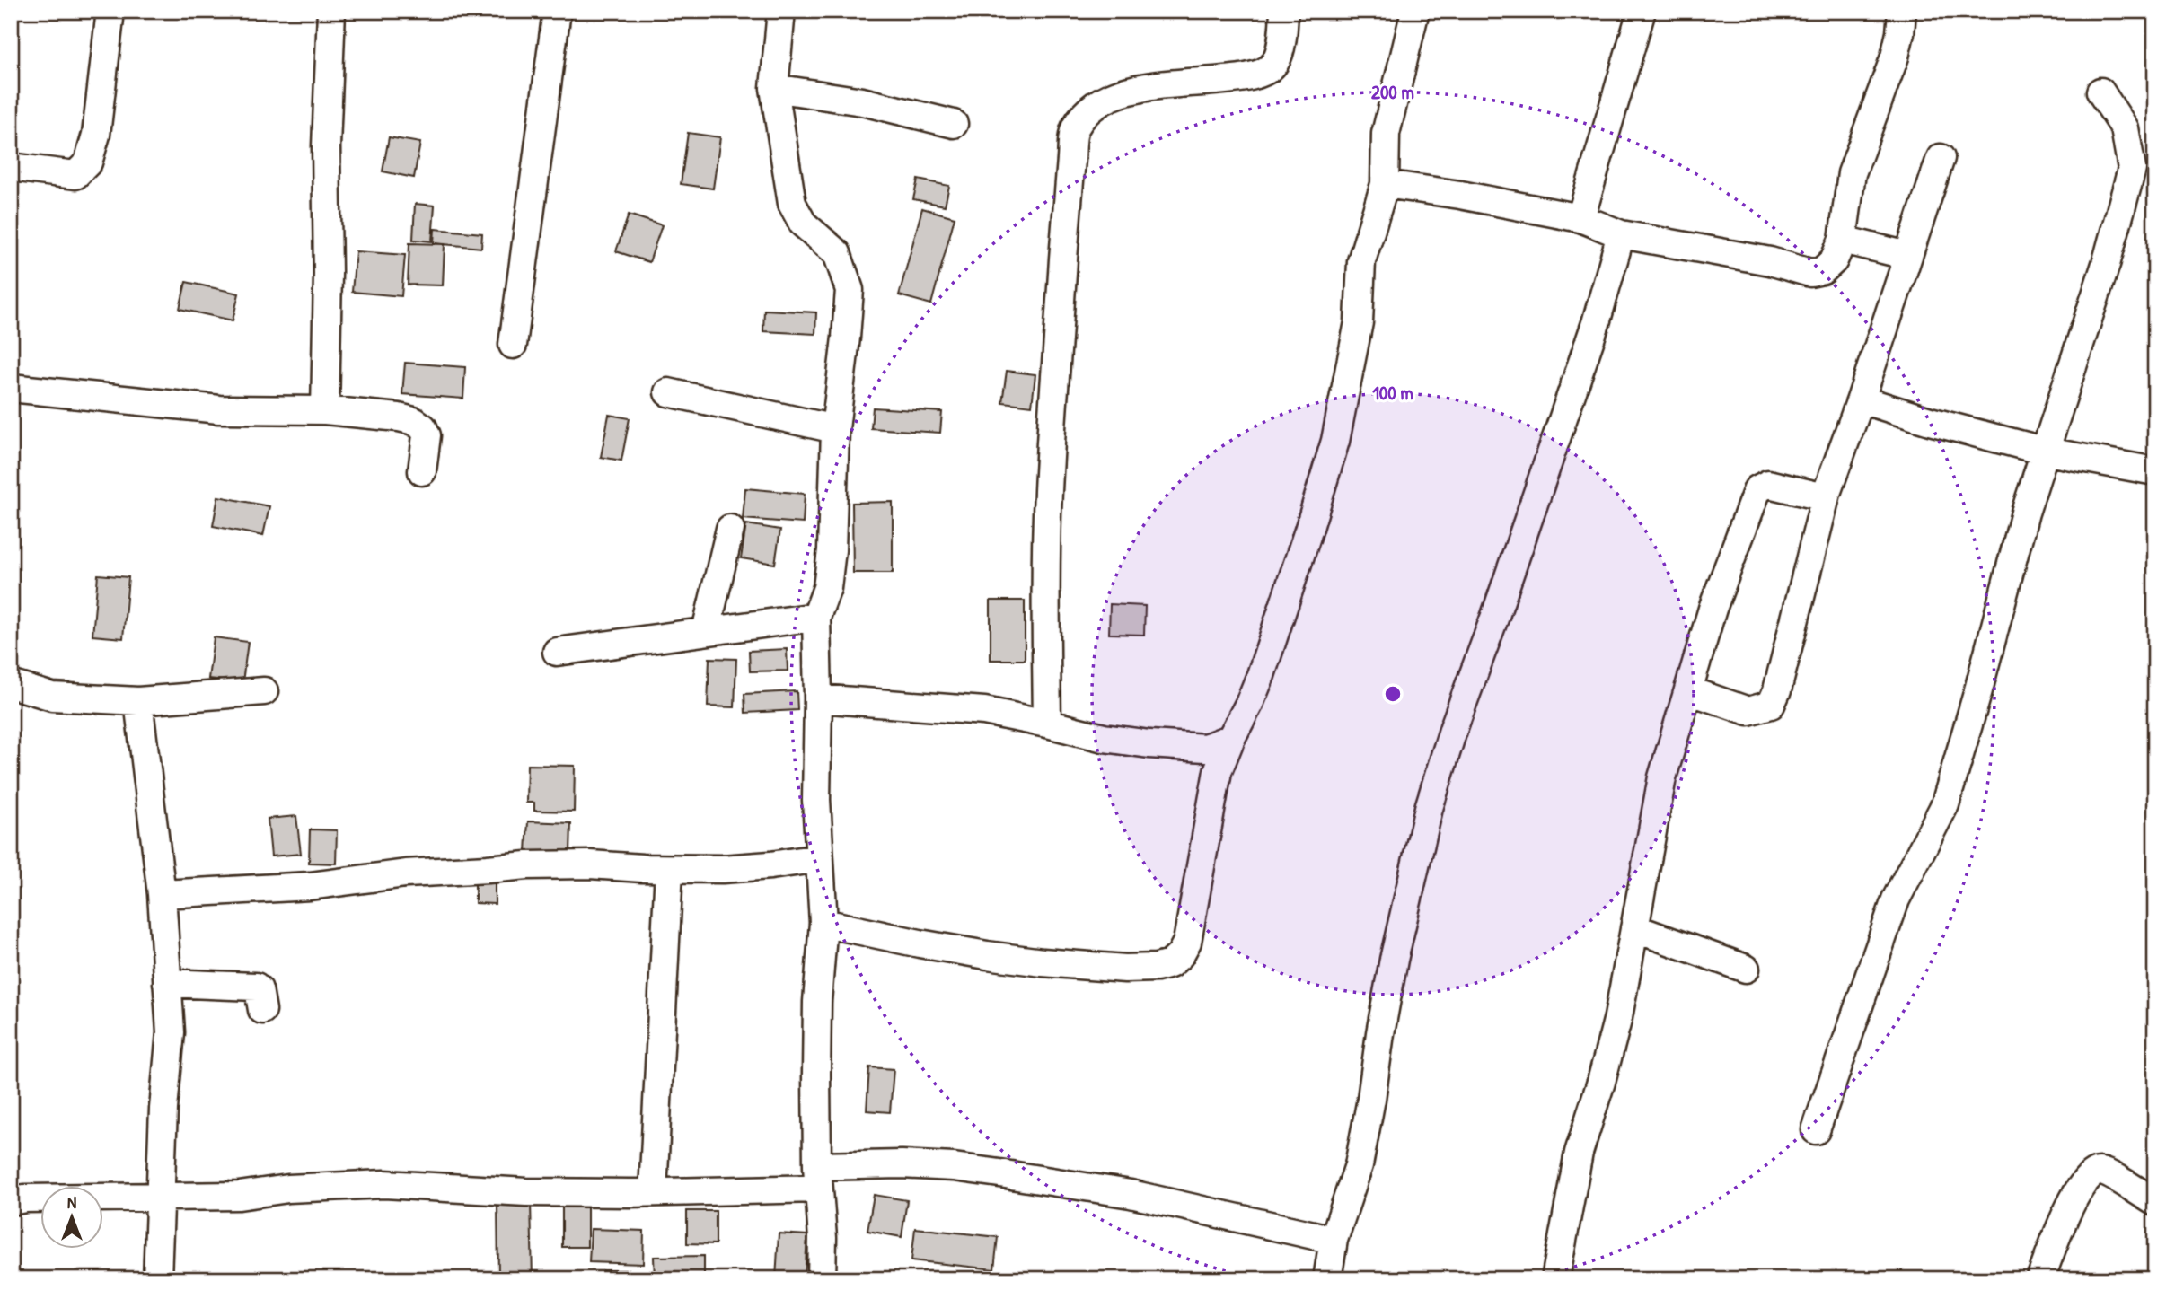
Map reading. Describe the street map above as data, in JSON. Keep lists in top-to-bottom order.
{
  "north": "top",
  "rings": ["200 m", "100 m"]
}
